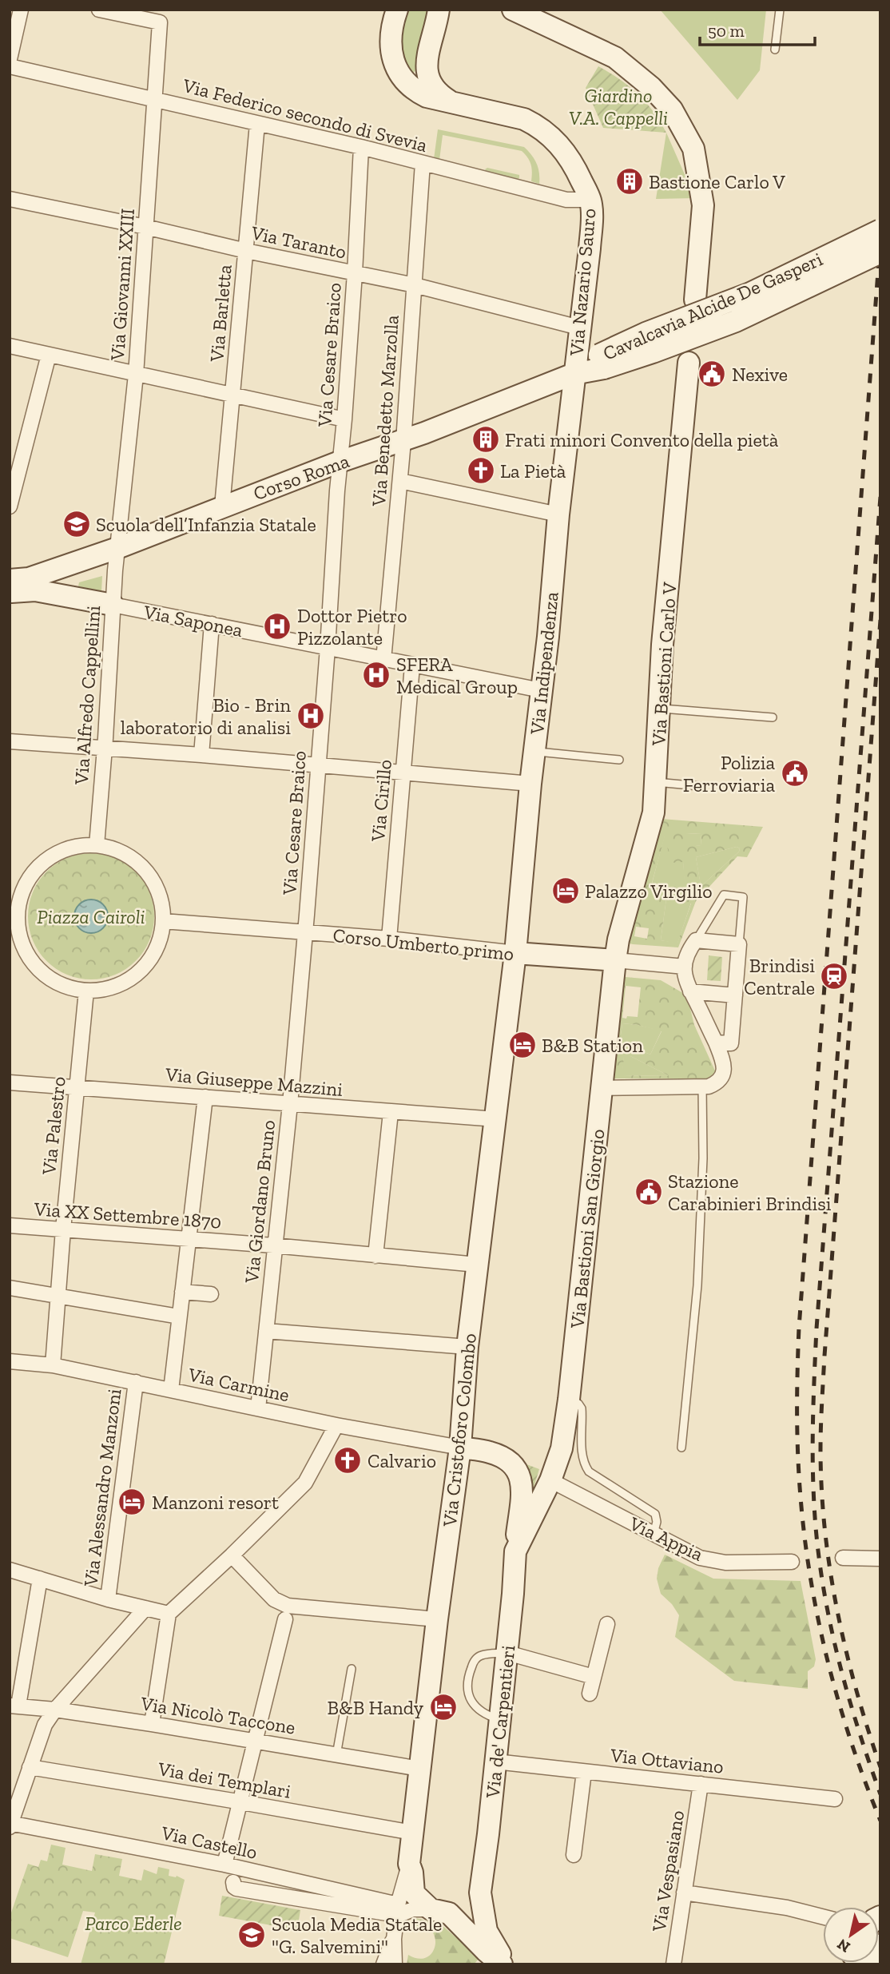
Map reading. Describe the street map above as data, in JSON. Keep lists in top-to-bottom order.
{
  "streets": {
    "street": [
      "Via Federico secondo di Svevia",
      "Via Taranto",
      "Via Nazario Sauro",
      "Via Giovanni XXIII",
      "Cavalcavia Alcide De Gasperi",
      "Via Barletta",
      "Via Cesare Braico",
      "Via Benedetto Marzolla",
      "Corso Roma",
      "Via Saponea",
      "Via Indipendenza",
      "Via Bastioni Carlo V",
      "Via Alfredo Cappellini",
      "Via Cirillo",
      "Corso Umberto primo",
      "Via Giuseppe Mazzini",
      "Via Palestro",
      "Via Giordano Bruno",
      "Via XX Settembre 1870",
      "Via Bastioni San Giorgio",
      "Via Carmine",
      "Via Cristoforo Colombo",
      "Via Alessandro Manzoni",
      "Via Appia",
      "Via Nicolò Taccone",
      "Via de' Carpentieri",
      "Via Ottaviano",
      "Via dei Templari",
      "Via Castello",
      "Via Vespasiano"
    ]
  },
  "crossings": [
    ["Via Federico secondo di Svevia", "Via Nazario Sauro"],
    ["Via Federico secondo di Svevia", "Via Giovanni XXIII"],
    ["Via Federico secondo di Svevia", "Via Barletta"],
    ["Via Federico secondo di Svevia", "Via Cesare Braico"],
    ["Via Federico secondo di Svevia", "Via Benedetto Marzolla"],
    ["Via Taranto", "Via Nazario Sauro"],
    ["Via Taranto", "Via Giovanni XXIII"],
    ["Via Taranto", "Via Barletta"],
    ["Via Taranto", "Via Cesare Braico"],
    ["Via Taranto", "Via Benedetto Marzolla"],
    ["Via Nazario Sauro", "Cavalcavia Alcide De Gasperi"],
    ["Via Nazario Sauro", "Corso Roma"],
    ["Via Nazario Sauro", "Via Indipendenza"],
    ["Via Giovanni XXIII", "Corso Roma"],
    ["Via Giovanni XXIII", "Via Alfredo Cappellini"],
    ["Cavalcavia Alcide De Gasperi", "Corso Roma"],
    ["Cavalcavia Alcide De Gasperi", "Via Indipendenza"],
    ["Via Barletta", "Corso Roma"],
    ["Via Cesare Braico", "Corso Roma"],
    ["Via Cesare Braico", "Via Saponea"],
    ["Via Cesare Braico", "Corso Umberto primo"],
    ["Via Cesare Braico", "Via Giordano Bruno"],
    ["Via Benedetto Marzolla", "Corso Roma"],
    ["Via Benedetto Marzolla", "Via Saponea"],
    ["Corso Roma", "Via Indipendenza"],
    ["Corso Roma", "Via Alfredo Cappellini"],
    ["Via Saponea", "Via Indipendenza"],
    ["Via Saponea", "Via Alfredo Cappellini"],
    ["Via Saponea", "Via Cirillo"],
    ["Via Indipendenza", "Corso Umberto primo"],
    ["Via Indipendenza", "Via Cristoforo Colombo"],
    ["Via Bastioni Carlo V", "Corso Umberto primo"],
    ["Via Bastioni Carlo V", "Via Bastioni San Giorgio"],
    ["Via Alfredo Cappellini", "Corso Umberto primo"],
    ["Via Alfredo Cappellini", "Via Palestro"],
    ["Via Cirillo", "Corso Umberto primo"],
    ["Corso Umberto primo", "Via Palestro"],
    ["Corso Umberto primo", "Via Giordano Bruno"],
    ["Corso Umberto primo", "Via Bastioni San Giorgio"],
    ["Corso Umberto primo", "Via Cristoforo Colombo"],
    ["Via Giuseppe Mazzini", "Via Palestro"],
    ["Via Giuseppe Mazzini", "Via Giordano Bruno"],
    ["Via Giuseppe Mazzini", "Via Cristoforo Colombo"],
    ["Via Palestro", "Via XX Settembre 1870"],
    ["Via Palestro", "Via Carmine"],
    ["Via Giordano Bruno", "Via XX Settembre 1870"],
    ["Via Giordano Bruno", "Via Carmine"],
    ["Via XX Settembre 1870", "Via Cristoforo Colombo"],
    ["Via Bastioni San Giorgio", "Via Appia"],
    ["Via Bastioni San Giorgio", "Via de' Carpentieri"],
    ["Via Carmine", "Via Cristoforo Colombo"],
    ["Via Carmine", "Via Alessandro Manzoni"],
    ["Via Carmine", "Via de' Carpentieri"],
    ["Via Cristoforo Colombo", "Via Nicolò Taccone"],
    ["Via Cristoforo Colombo", "Via de' Carpentieri"],
    ["Via Cristoforo Colombo", "Via dei Templari"],
    ["Via Cristoforo Colombo", "Via Castello"],
    ["Via Appia", "Via de' Carpentieri"],
    ["Via de' Carpentieri", "Via Ottaviano"],
    ["Via Ottaviano", "Via Vespasiano"]
  ],
  "parks": ["Giardino V.A. Cappelli", "Piazza Cairoli", "Parco Ederle"],
  "places": {
    "building": ["Bastione Carlo V", "Frati minori Convento della pietà"],
    "public building": ["Nexive", "Polizia Ferroviaria", "Stazione Carabinieri Brindisi"],
    "church": ["La Pietà", "Calvario"],
    "school or university": ["Scuola dell’Infanzia Statale", "Scuola Media Statale \"G. Salvemini\""],
    "hospital": ["Dottor Pietro Pizzolante", "SFERA Medical Group", "Bio - Brin laboratorio di analisi"],
    "hotel": [
      "Palazzo Virgilio",
      "B&B Station",
      "Manzoni resort",
      "B&B Handy"
    ],
    "station": ["Brindisi Centrale"]
  },
  "scale_bar": "50 m",
  "north": "bottom left"
}
